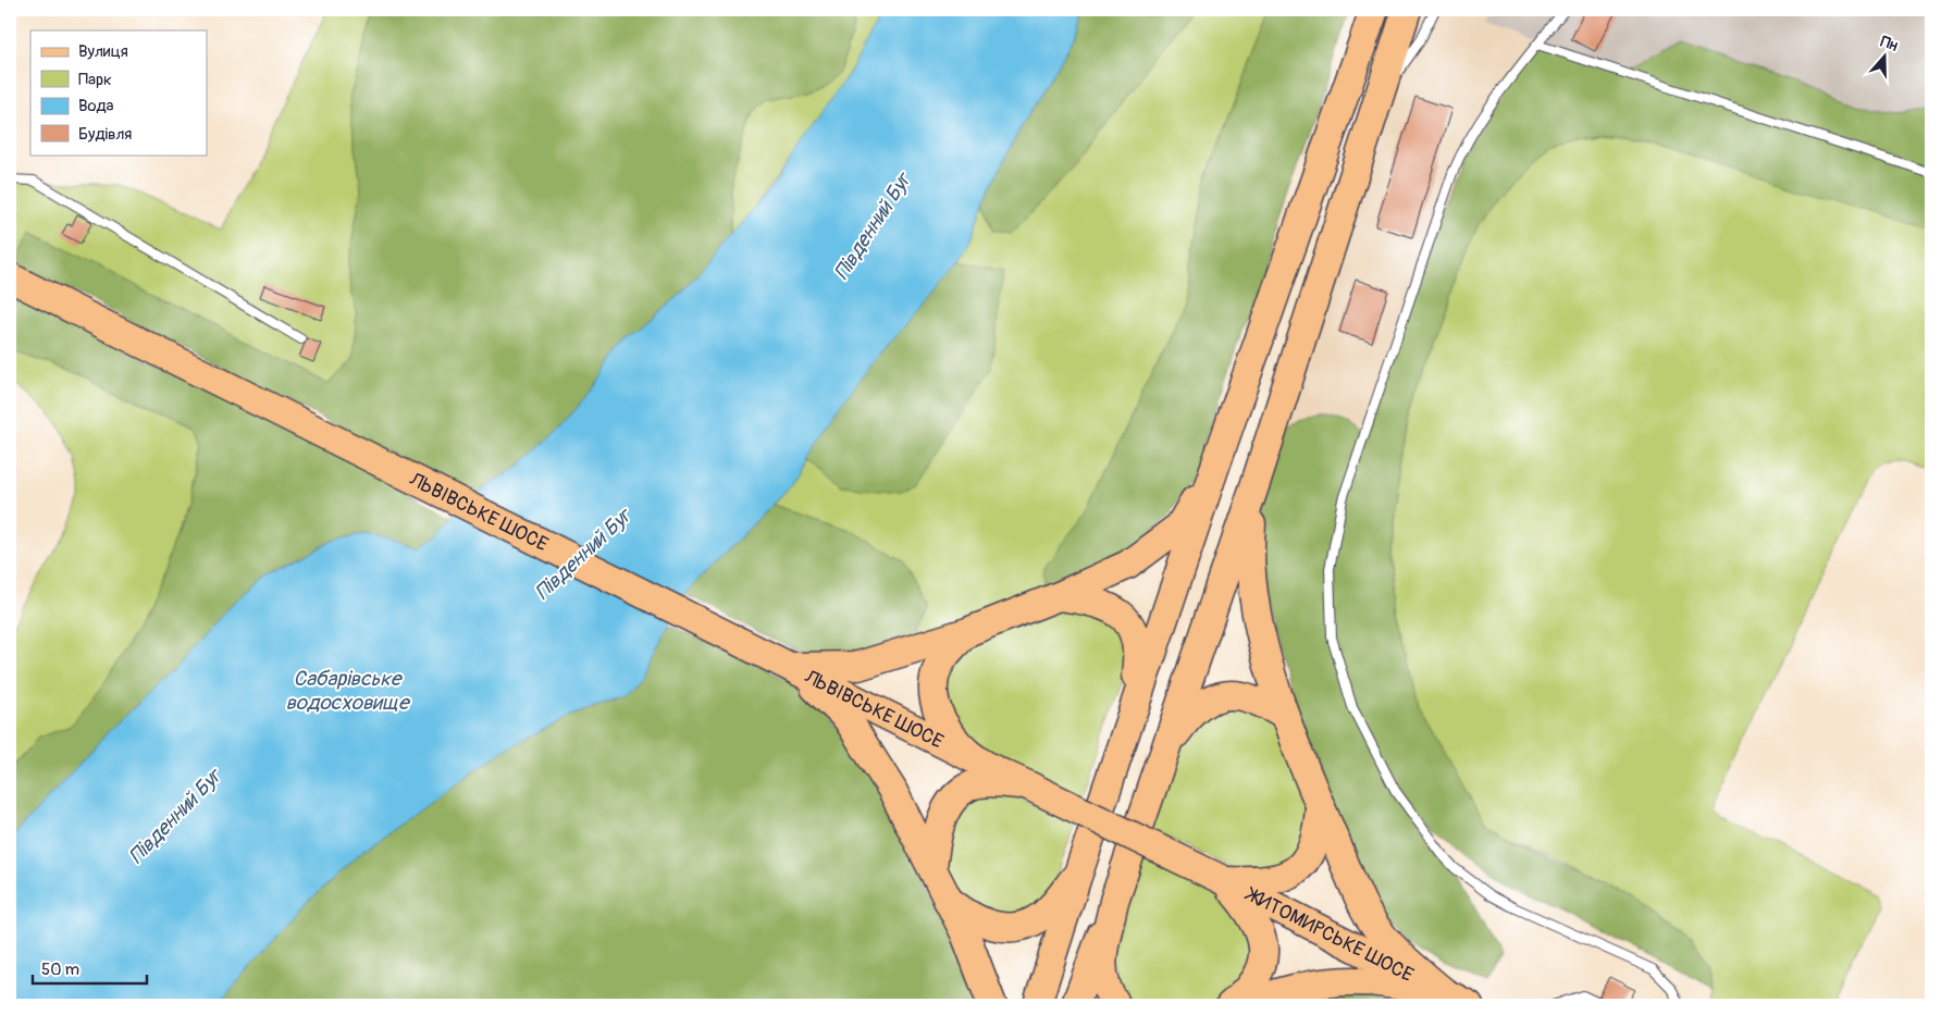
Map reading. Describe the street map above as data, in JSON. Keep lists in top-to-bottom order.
{
  "streets": {
    "highway": ["ЛЬВІВСЬКЕ ШОСЕ", "ЖИТОМИРСЬКЕ ШОСЕ"]
  },
  "water": ["Південний Буг", "Сабарівське водосховище"],
  "legend": [
    "Вулиця",
    "Парк",
    "Вода",
    "Будівля"
  ],
  "scale_bar": "50 m",
  "north": "top"
}
